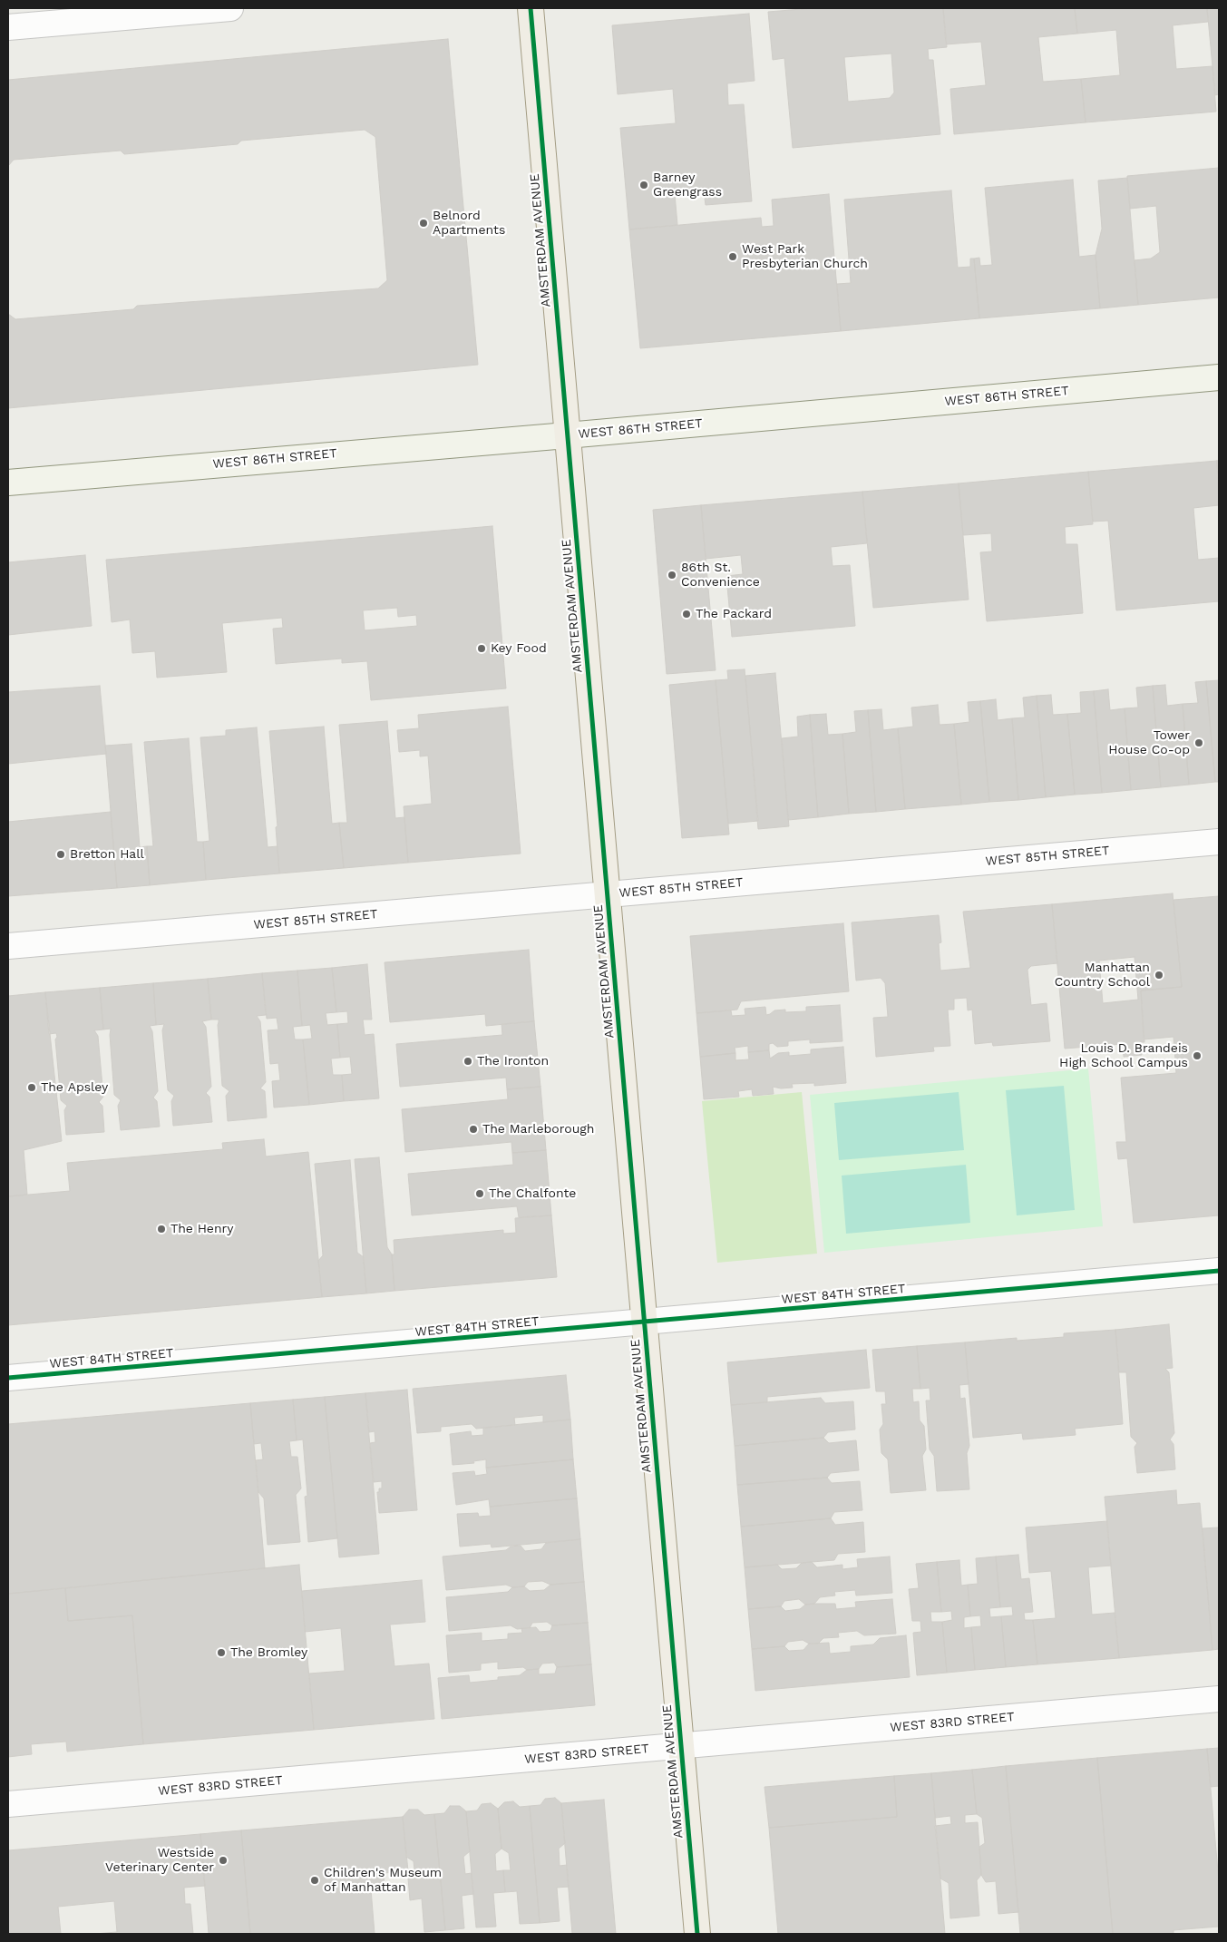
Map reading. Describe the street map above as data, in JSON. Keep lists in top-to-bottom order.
{
  "streets": {
    "main road": ["AMSTERDAM AVENUE", "WEST 86TH STREET"],
    "street": ["WEST 85TH STREET", "WEST 84TH STREET", "WEST 83RD STREET"]
  },
  "crossings": [
    ["AMSTERDAM AVENUE", "WEST 86TH STREET"],
    ["AMSTERDAM AVENUE", "WEST 85TH STREET"],
    ["AMSTERDAM AVENUE", "WEST 84TH STREET"],
    ["AMSTERDAM AVENUE", "WEST 83RD STREET"]
  ],
  "places": [
    "Barney Greengrass",
    "Belnord Apartments",
    "West Park Presbyterian Church",
    "86th St. Convenience",
    "The Packard",
    "Key Food",
    "Tower House Co-op",
    "Bretton Hall",
    "Manhattan Country School",
    "Louis D. Brandeis High School Campus",
    "The Ironton",
    "The Apsley",
    "The Marleborough",
    "The Chalfonte",
    "The Henry",
    "The Bromley",
    "Westside Veterinary Center",
    "Children's Museum of Manhattan"
  ]
}
